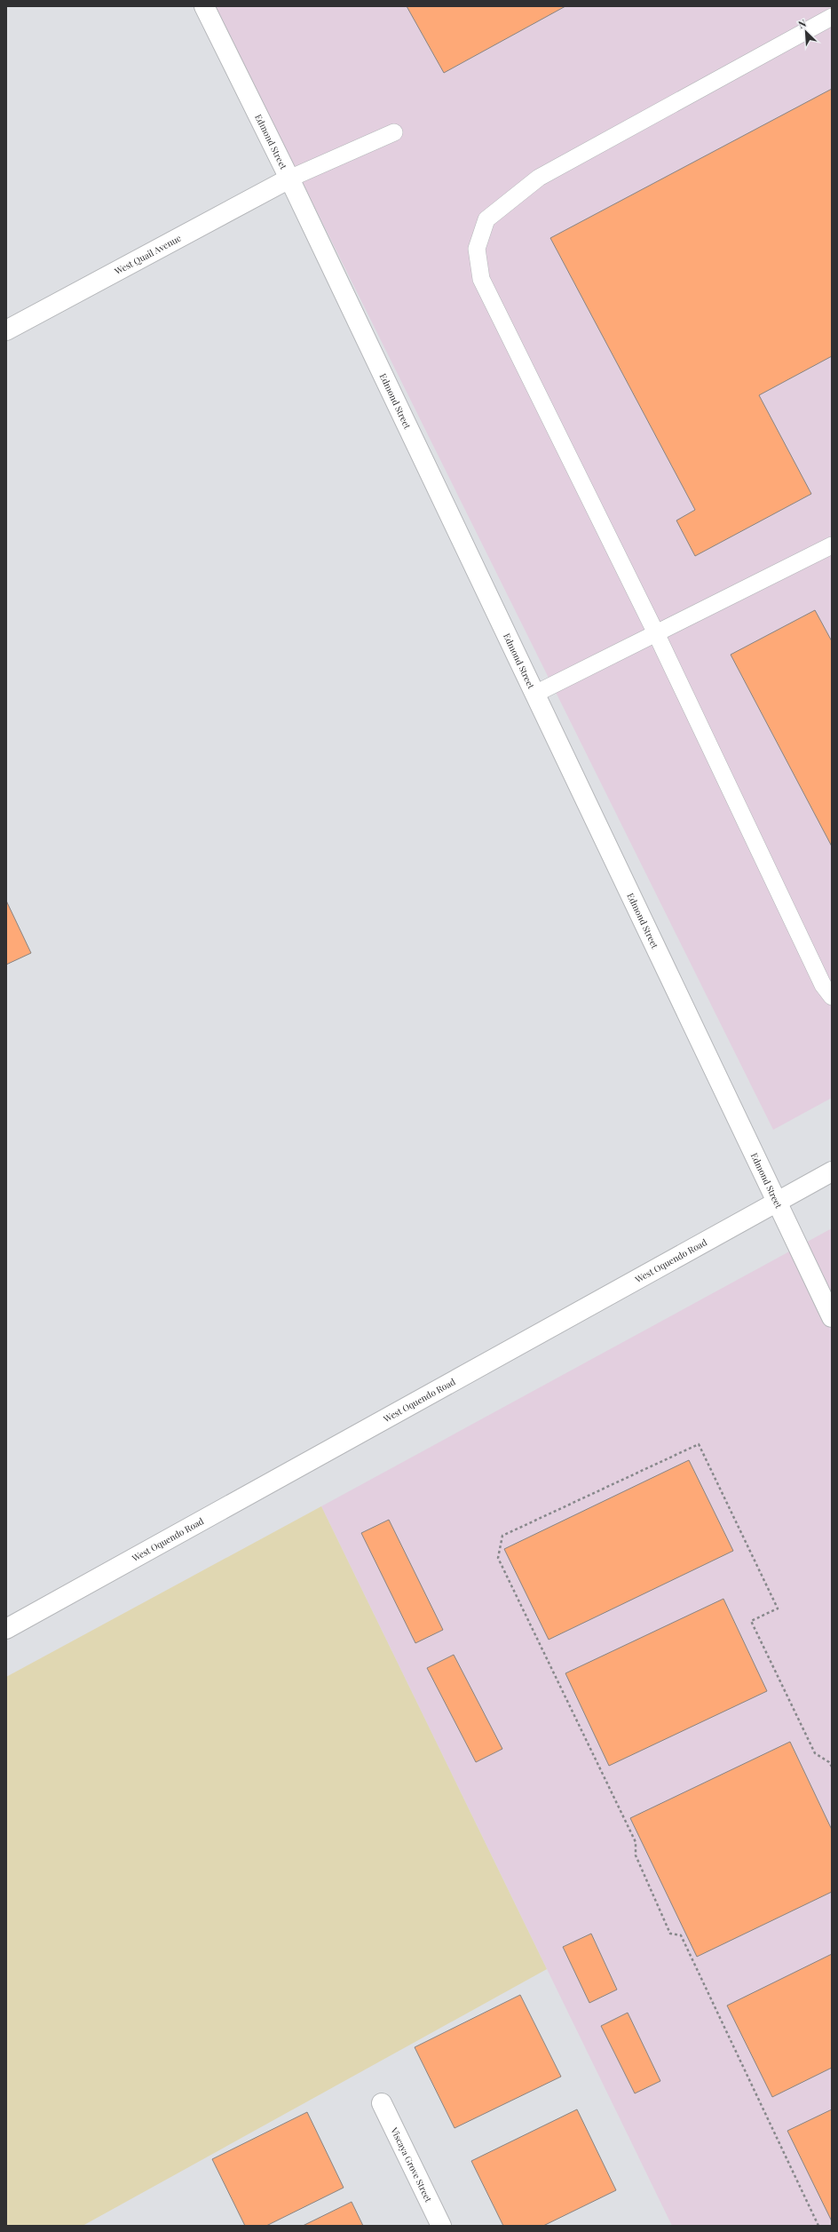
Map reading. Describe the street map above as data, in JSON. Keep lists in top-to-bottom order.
{
  "streets": {
    "street": [
      "Edmond Street",
      "West Quail Avenue",
      "West Oquendo Road",
      "Viscaya Grove Street"
    ]
  },
  "crossings": [
    ["Edmond Street", "West Quail Avenue"],
    ["Edmond Street", "West Oquendo Road"]
  ],
  "north": "top left"
}
